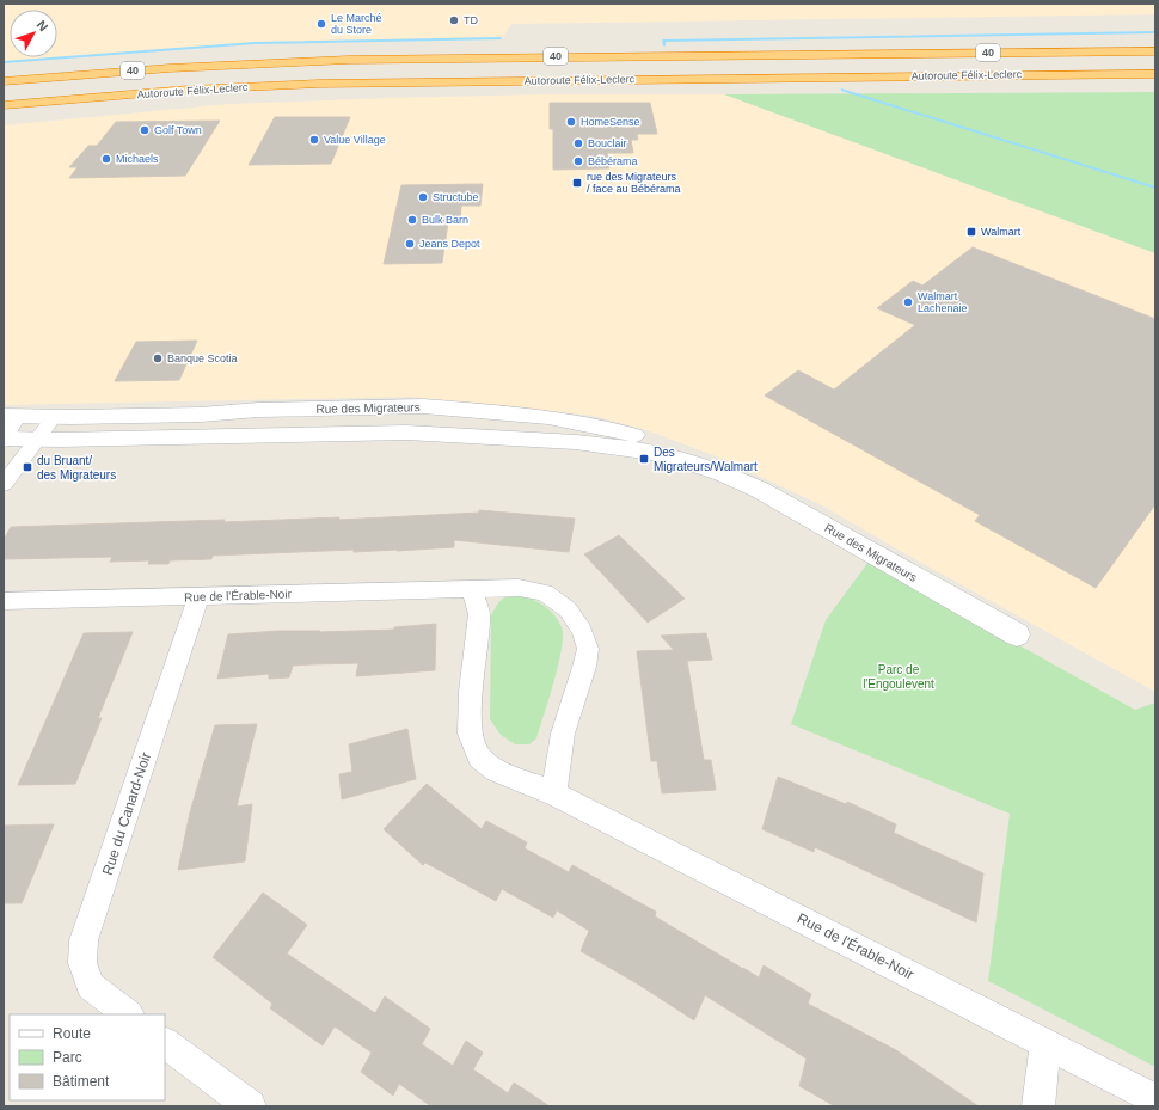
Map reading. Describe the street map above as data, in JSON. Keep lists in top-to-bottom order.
{
  "streets": {
    "highway": ["40", "Autoroute Félix-Leclerc"],
    "street": ["Rue des Migrateurs", "Rue de l'Érable-Noir", "Rue du Canard-Noir"]
  },
  "crossings": [
    ["Rue de l'Érable-Noir", "Rue du Canard-Noir"]
  ],
  "parks": ["Parc de l'Engoulevent"],
  "places": {
    "other": [
      "TD",
      "Le Marché du Store",
      "HomeSense",
      "Golf Town",
      "Value Village",
      "Bouclair",
      "Michaels",
      "Bébérama",
      "Structube",
      "Bulk Barn",
      "Jeans Depot",
      "Walmart Lachenaie",
      "Banque Scotia"
    ],
    "transit": [
      "rue des Migrateurs / face au Bébérama",
      "Walmart",
      "Des Migrateurs/Walmart",
      "du Bruant/ des Migrateurs"
    ]
  },
  "legend": ["Route", "Parc", "Bâtiment"],
  "north": "top right"
}
